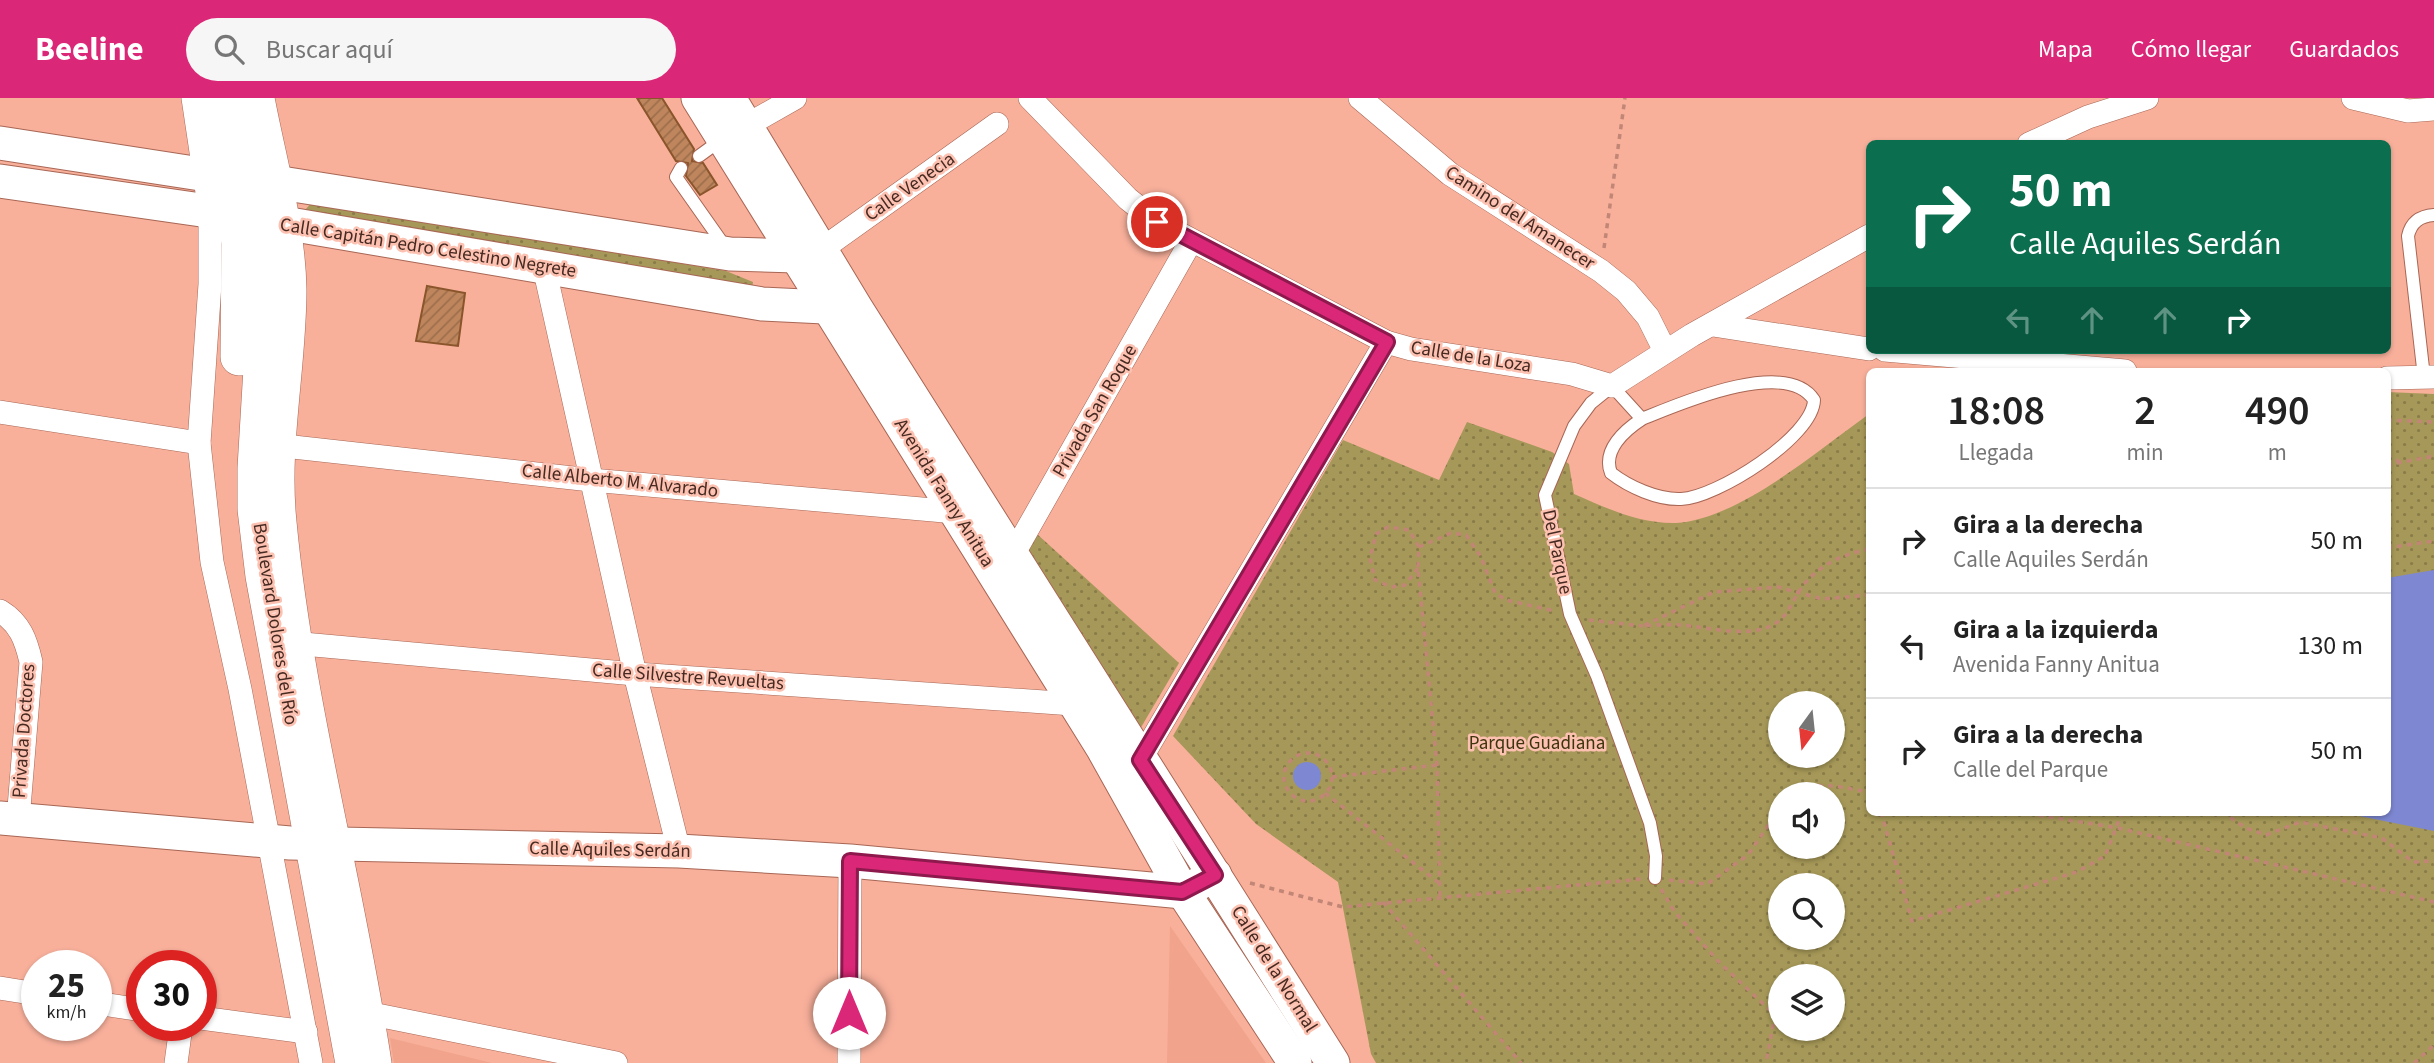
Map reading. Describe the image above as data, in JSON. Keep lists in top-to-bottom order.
{
  "streets": {
    "main road": [
      "Calle Capitán Pedro Celestino Negrete",
      "Avenida Fanny Anitua",
      "Boulevard Dolores del Río",
      "Calle Aquiles Serdán",
      "Calle de la Normal"
    ],
    "street": [
      "Calle Venecia",
      "Camino del Amanecer",
      "Calle de la Loza",
      "Privada San Roque",
      "Calle Alberto M. Alvarado",
      "Calle Silvestre Revueltas",
      "Privada Doctores"
    ],
    "lane": ["Del Parque"]
  },
  "crossings": [
    ["Calle Venecia", "Avenida Fanny Anitua"],
    ["Calle Capitán Pedro Celestino Negrete", "Avenida Fanny Anitua"],
    ["Calle Capitán Pedro Celestino Negrete", "Boulevard Dolores del Río"],
    ["Calle de la Loza", "Privada San Roque"],
    ["Calle de la Loza", "Del Parque"],
    ["Privada San Roque", "Avenida Fanny Anitua"],
    ["Calle Alberto M. Alvarado", "Avenida Fanny Anitua"],
    ["Avenida Fanny Anitua", "Calle Silvestre Revueltas"],
    ["Avenida Fanny Anitua", "Calle Aquiles Serdán"],
    ["Avenida Fanny Anitua", "Calle de la Normal"],
    ["Boulevard Dolores del Río", "Calle Aquiles Serdán"],
    ["Privada Doctores", "Calle Aquiles Serdán"],
    ["Calle Aquiles Serdán", "Calle de la Normal"]
  ],
  "parks": ["Parque Guadiana"],
  "north": "bottom",
  "page": {
    "header": "Beeline",
    "search": "Buscar aquí",
    "nav": ["Mapa", "Cómo llegar", "Guardados"],
    "turn": ["50 m", "Calle Aquiles Serdán"],
    "eta": [
      "18:08",
      "Llegada",
      "2",
      "min",
      "490",
      "m"
    ],
    "list": [
      {
        "name": "Gira a la derecha",
        "note": "Calle Aquiles Serdán",
        "value": "50 m"
      },
      {
        "name": "Gira a la izquierda",
        "note": "Avenida Fanny Anitua",
        "value": "130 m"
      },
      {
        "name": "Gira a la derecha",
        "note": "Calle del Parque",
        "value": "50 m"
      }
    ],
    "speed": "25 km/h",
    "limit": "30"
  }
}
